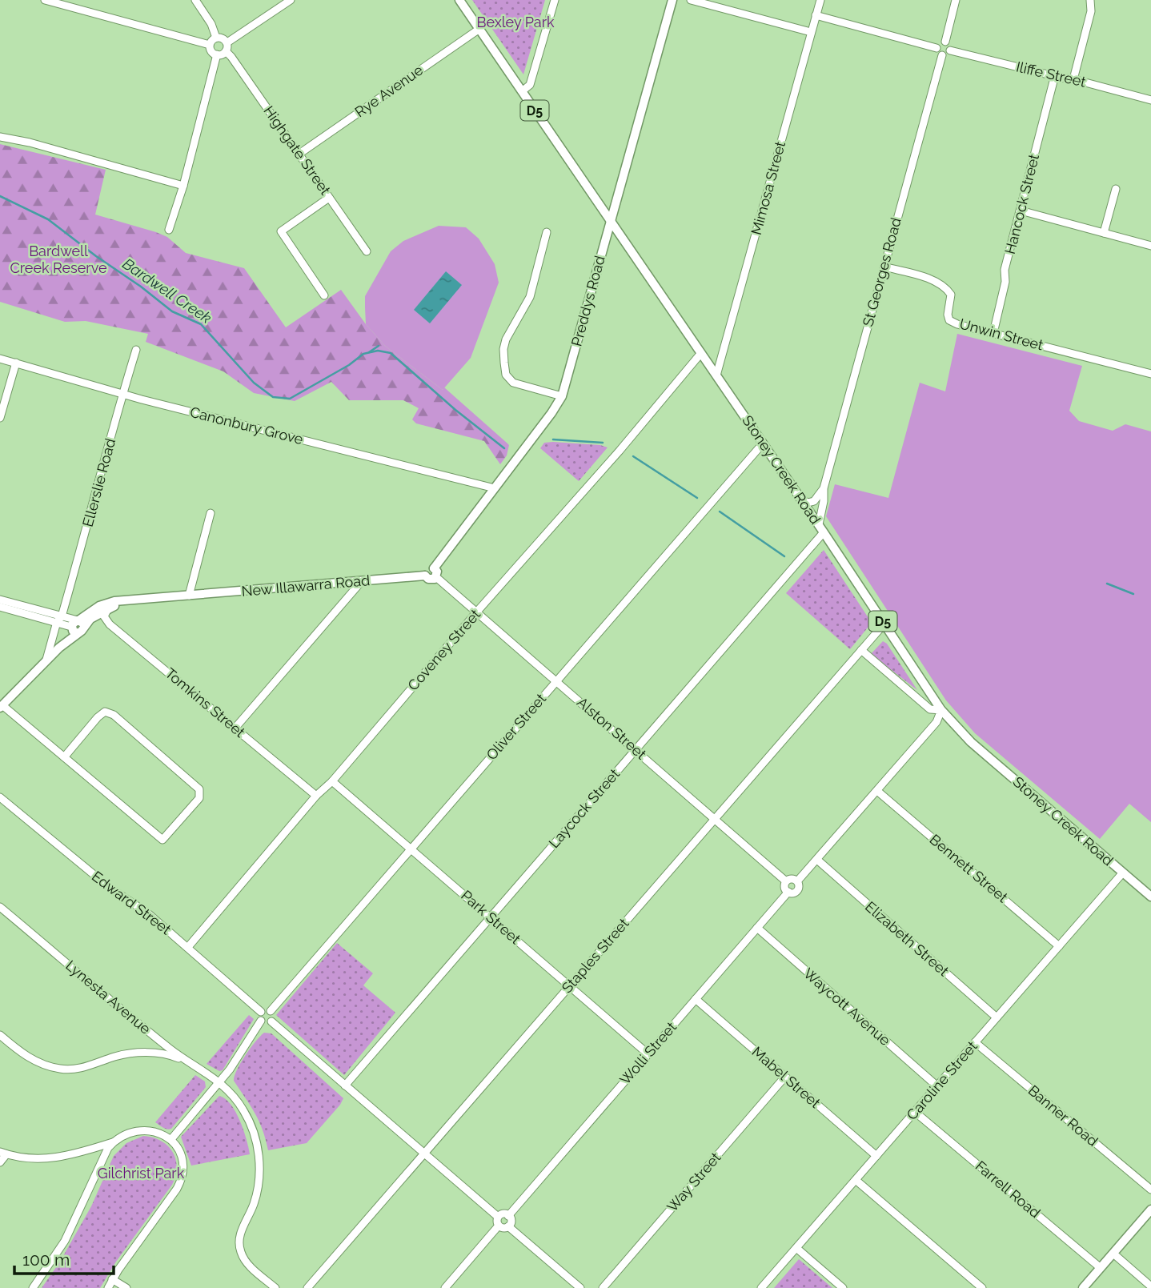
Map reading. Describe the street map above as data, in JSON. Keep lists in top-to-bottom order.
{
  "streets": {
    "main road": [
      "D5",
      "Preddys Road",
      "Stoney Creek Road",
      "New Illawarra Road"
    ],
    "street": [
      "Iliffe Street",
      "Rye Avenue",
      "Highgate Street",
      "Mimosa Street",
      "Hancock Street",
      "St Georges Road",
      "Unwin Street",
      "Canonbury Grove",
      "Ellerslie Road",
      "Coveney Street",
      "Tomkins Street",
      "Oliver Street",
      "Alston Street",
      "Laycock Street",
      "Bennett Street",
      "Edward Street",
      "Park Street",
      "Elizabeth Street",
      "Staples Street",
      "Lynesta Avenue",
      "Waycott Avenue",
      "Wolli Street",
      "Mabel Street",
      "Caroline Street",
      "Banner Road",
      "Way Street",
      "Farrell Road"
    ]
  },
  "crossings": [
    ["Iliffe Street", "Hancock Street"],
    ["Iliffe Street", "St Georges Road"],
    ["Rye Avenue", "Highgate Street"],
    ["Rye Avenue", "Stoney Creek Road"],
    ["Mimosa Street", "Stoney Creek Road"],
    ["Hancock Street", "Unwin Street"],
    ["St Georges Road", "Unwin Street"],
    ["St Georges Road", "Stoney Creek Road"],
    ["St Georges Road", "Laycock Street"],
    ["Preddys Road", "Canonbury Grove"],
    ["Preddys Road", "Stoney Creek Road"],
    ["Preddys Road", "New Illawarra Road"],
    ["Preddys Road", "Alston Street"],
    ["Canonbury Grove", "Ellerslie Road"],
    ["Stoney Creek Road", "Coveney Street"],
    ["Stoney Creek Road", "Oliver Street"],
    ["Stoney Creek Road", "Laycock Street"],
    ["Stoney Creek Road", "Staples Street"],
    ["Stoney Creek Road", "Caroline Street"],
    ["Ellerslie Road", "New Illawarra Road"],
    ["New Illawarra Road", "Tomkins Street"],
    ["Coveney Street", "Tomkins Street"],
    ["Coveney Street", "Alston Street"],
    ["Coveney Street", "Edward Street"],
    ["Coveney Street", "Park Street"],
    ["Oliver Street", "Alston Street"],
    ["Oliver Street", "Edward Street"],
    ["Oliver Street", "Park Street"],
    ["Alston Street", "Laycock Street"],
    ["Alston Street", "Staples Street"],
    ["Alston Street", "Wolli Street"],
    ["Laycock Street", "Park Street"],
    ["Bennett Street", "Caroline Street"],
    ["Park Street", "Staples Street"],
    ["Park Street", "Wolli Street"],
    ["Elizabeth Street", "Caroline Street"],
    ["Waycott Avenue", "Wolli Street"],
    ["Waycott Avenue", "Caroline Street"],
    ["Wolli Street", "Mabel Street"],
    ["Mabel Street", "Caroline Street"],
    ["Mabel Street", "Way Street"],
    ["Caroline Street", "Banner Road"],
    ["Caroline Street", "Farrell Road"]
  ],
  "water": ["Bardwell Creek"],
  "parks": ["Bexley Park", "Bardwell Creek Reserve", "Gilchrist Park"],
  "scale_bar": "100 m"
}
